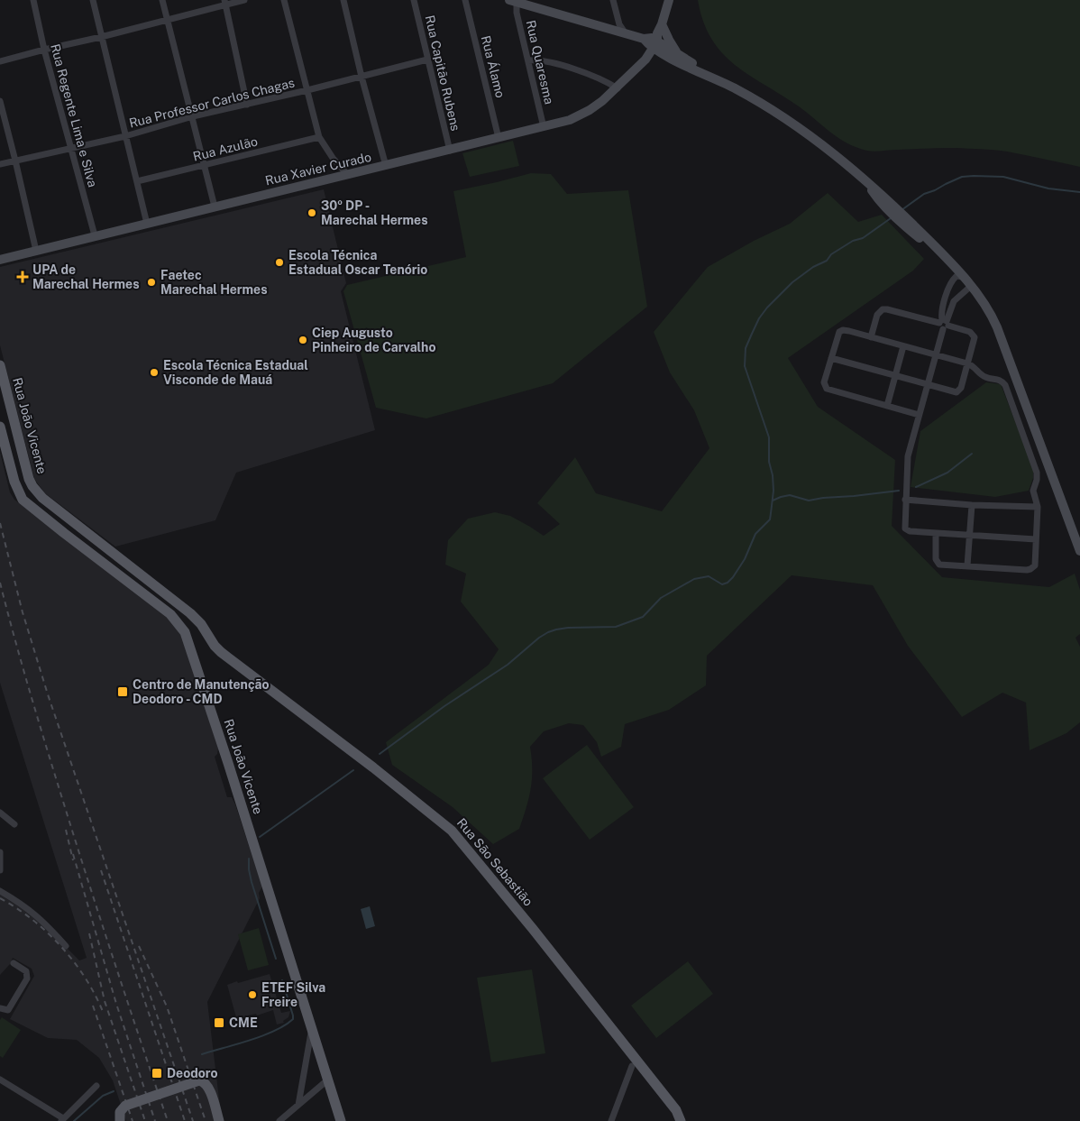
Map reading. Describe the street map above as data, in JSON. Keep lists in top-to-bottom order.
{
  "streets": {
    "main road": ["Rua Xavier Curado", "Rua João Vicente", "Rua São Sebastião"],
    "street": [
      "Rua Quaresma",
      "Rua Álamo",
      "Rua Capitão Rubens",
      "Rua Professor Carlos Chagas",
      "Rua Regente Lima e Silva",
      "Rua Azulão"
    ]
  },
  "crossings": [
    ["Rua Quaresma", "Rua Xavier Curado"],
    ["Rua Álamo", "Rua Xavier Curado"],
    ["Rua Capitão Rubens", "Rua Professor Carlos Chagas"],
    ["Rua Capitão Rubens", "Rua Xavier Curado"],
    ["Rua Professor Carlos Chagas", "Rua Regente Lima e Silva"],
    ["Rua Regente Lima e Silva", "Rua Xavier Curado"],
    ["Rua João Vicente", "Rua São Sebastião"]
  ],
  "places": {
    "other": [
      "30º DP - Marechal Hermes",
      "Escola Técnica Estadual Oscar Tenório",
      "Faetec Marechal Hermes",
      "Ciep Augusto Pinheiro de Carvalho",
      "Escola Técnica Estadual Visconde de Mauá",
      "ETEF Silva Freire"
    ],
    "health": ["UPA de Marechal Hermes"],
    "transit": ["Centro de Manutenção Deodoro - CMD", "CME", "Deodoro"]
  }
}
